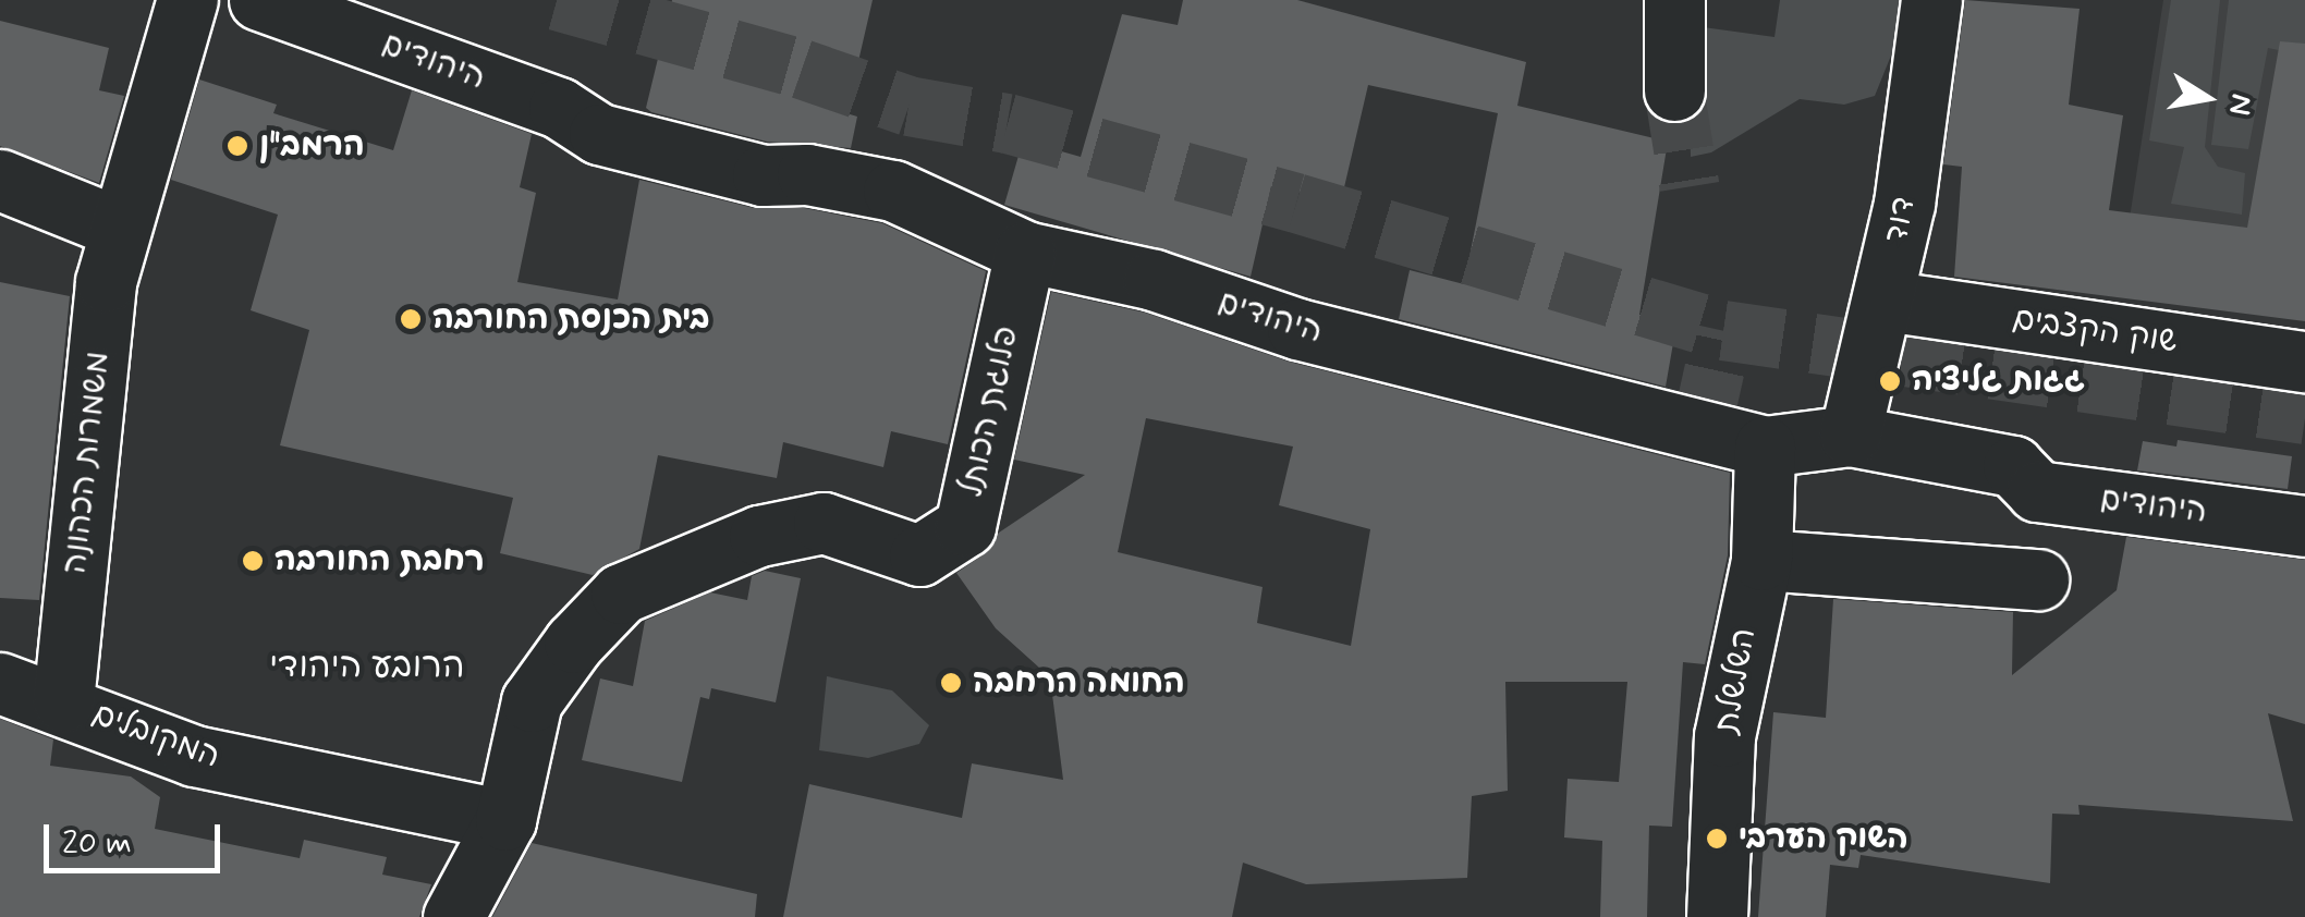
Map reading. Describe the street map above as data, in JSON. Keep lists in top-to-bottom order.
{
  "streets": {
    "street": [
      "היהודים",
      "דוד",
      "שוק הקצבים",
      "פלוגת הכותל",
      "משמרות הכהונה",
      "השלשלת",
      "המקובלים"
    ]
  },
  "crossings": [
    ["היהודים", "דוד"],
    ["היהודים", "פלוגת הכותל"],
    ["היהודים", "השלשלת"],
    ["דוד", "שוק הקצבים"],
    ["פלוגת הכותל", "המקובלים"],
    ["משמרות הכהונה", "המקובלים"]
  ],
  "districts": ["הרובע היהודי"],
  "places": [
    "הרמב\"ן",
    "בית הכנסת החורבה",
    "גגות גליציה",
    "רחבת החורבה",
    "החומה הרחבה",
    "השוק הערבי"
  ],
  "scale_bar": "20 m",
  "north": "right"
}
